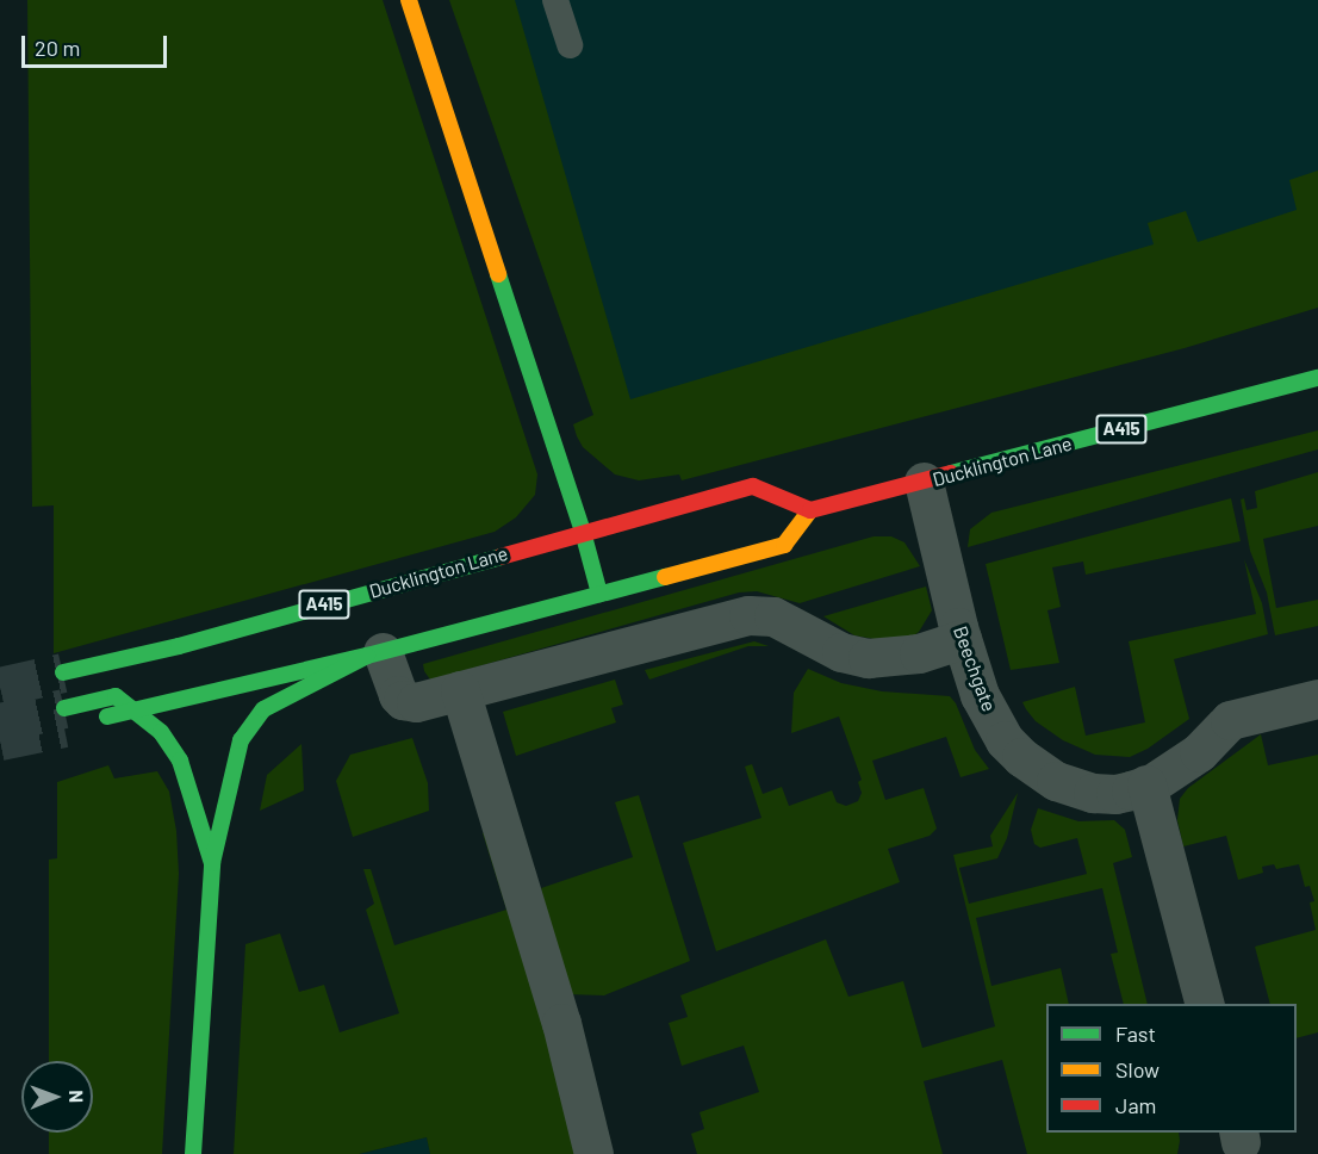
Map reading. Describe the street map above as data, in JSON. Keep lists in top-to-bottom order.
{
  "streets": {
    "main road": ["A415", "Ducklington Lane"],
    "street": ["Beechgate"]
  },
  "crossings": [
    ["Ducklington Lane", "Beechgate"]
  ],
  "legend": ["Fast", "Slow", "Jam"],
  "scale_bar": "20 m",
  "north": "right"
}
